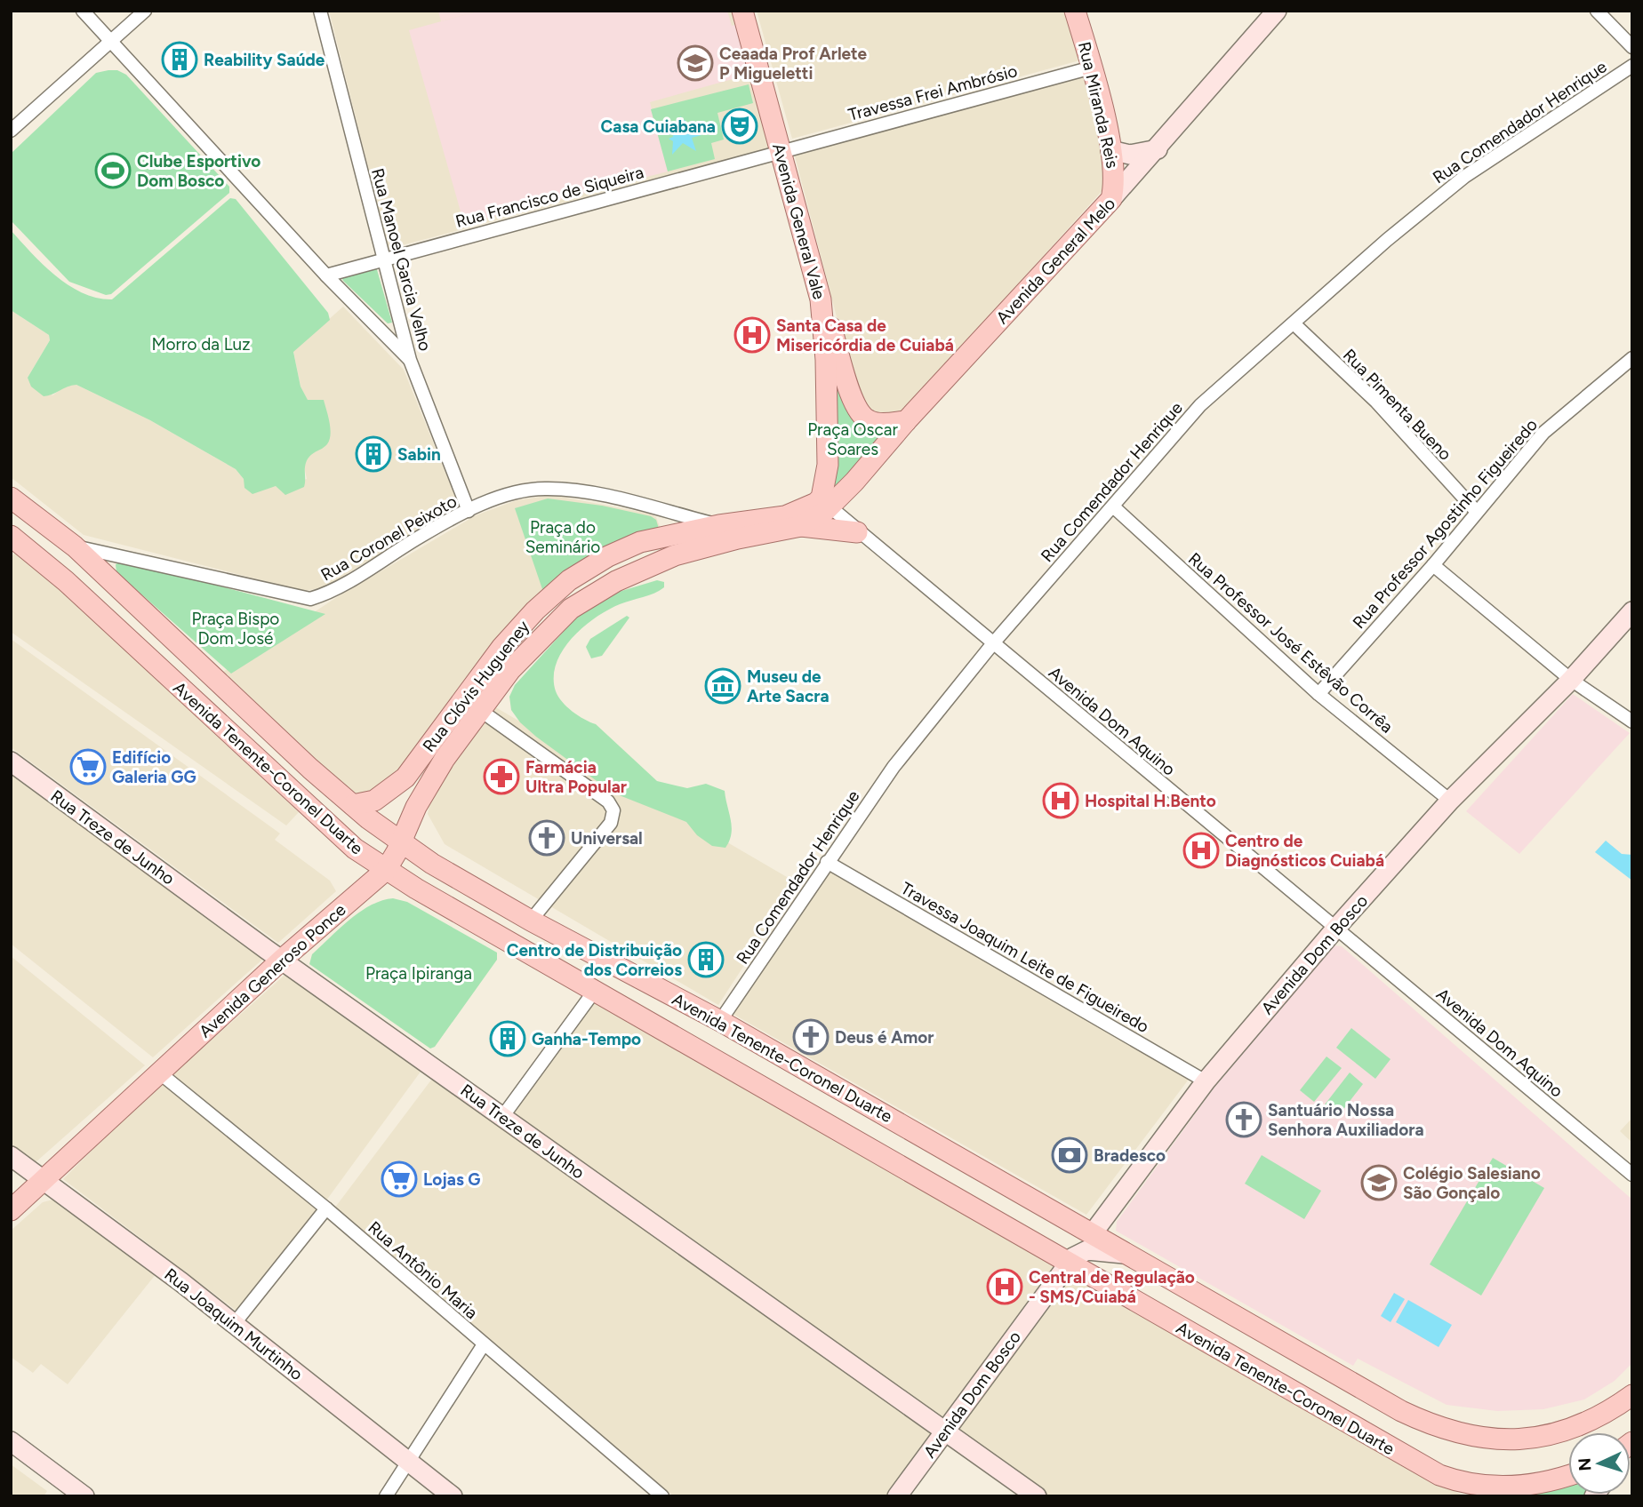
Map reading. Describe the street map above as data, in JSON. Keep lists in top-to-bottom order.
{
  "streets": {
    "main road": [
      "Rua Miranda Reis",
      "Avenida General Vale",
      "Avenida General Melo",
      "Rua Clóvis Hugueney",
      "Avenida Tenente-Coronel Duarte",
      "Avenida Generoso Ponce"
    ],
    "street": [
      "Travessa Frei Ambrósio",
      "Rua Comendador Henrique",
      "Rua Francisco de Siqueira",
      "Rua Manoel Garcia Velho",
      "Rua Pimenta Bueno",
      "Rua Professor Agostinho Figueiredo",
      "Rua Coronel Peixoto",
      "Rua Professor José Estêvão Corrêa",
      "Avenida Dom Aquino",
      "Rua Treze de Junho",
      "Avenida Dom Bosco",
      "Travessa Joaquim Leite de Figueiredo",
      "Rua Antônio Maria",
      "Rua Joaquim Murtinho"
    ]
  },
  "crossings": [
    ["Travessa Frei Ambrósio", "Rua Miranda Reis"],
    ["Travessa Frei Ambrósio", "Rua Francisco de Siqueira"],
    ["Travessa Frei Ambrósio", "Avenida General Vale"],
    ["Rua Miranda Reis", "Avenida General Melo"],
    ["Rua Comendador Henrique", "Rua Pimenta Bueno"],
    ["Rua Comendador Henrique", "Rua Professor José Estêvão Corrêa"],
    ["Rua Comendador Henrique", "Avenida Dom Aquino"],
    ["Rua Comendador Henrique", "Avenida Tenente-Coronel Duarte"],
    ["Rua Comendador Henrique", "Travessa Joaquim Leite de Figueiredo"],
    ["Rua Francisco de Siqueira", "Avenida General Vale"],
    ["Rua Francisco de Siqueira", "Rua Manoel Garcia Velho"],
    ["Avenida General Vale", "Avenida General Melo"],
    ["Avenida General Vale", "Rua Clóvis Hugueney"],
    ["Avenida General Vale", "Avenida Dom Aquino"],
    ["Rua Manoel Garcia Velho", "Rua Coronel Peixoto"],
    ["Avenida General Melo", "Rua Clóvis Hugueney"],
    ["Avenida General Melo", "Avenida Dom Aquino"],
    ["Rua Pimenta Bueno", "Rua Professor Agostinho Figueiredo"],
    ["Rua Professor Agostinho Figueiredo", "Rua Professor José Estêvão Corrêa"],
    ["Rua Coronel Peixoto", "Rua Clóvis Hugueney"],
    ["Rua Coronel Peixoto", "Avenida Tenente-Coronel Duarte"],
    ["Rua Professor José Estêvão Corrêa", "Avenida Dom Bosco"],
    ["Rua Clóvis Hugueney", "Avenida Dom Aquino"],
    ["Rua Clóvis Hugueney", "Avenida Tenente-Coronel Duarte"],
    ["Avenida Dom Aquino", "Avenida Dom Bosco"],
    ["Avenida Tenente-Coronel Duarte", "Avenida Dom Bosco"],
    ["Avenida Tenente-Coronel Duarte", "Avenida Generoso Ponce"],
    ["Rua Treze de Junho", "Avenida Dom Bosco"],
    ["Rua Treze de Junho", "Avenida Generoso Ponce"],
    ["Avenida Dom Bosco", "Travessa Joaquim Leite de Figueiredo"],
    ["Avenida Generoso Ponce", "Rua Antônio Maria"],
    ["Avenida Generoso Ponce", "Rua Joaquim Murtinho"]
  ],
  "parks": [
    "Morro da Luz",
    "Praça Oscar Soares",
    "Praça do Seminário",
    "Praça Bispo Dom José",
    "Praça Ipiranga"
  ],
  "places": {
    "building": [
      "Reability Saúde",
      "Sabin",
      "Centro de Distribuição dos Correios",
      "Ganha-Tempo"
    ],
    "school or university": ["Ceaada Prof Arlete P Migueletti", "Colégio Salesiano São Gonçalo"],
    "theatre": ["Casa Cuiabana"],
    "sports": ["Clube Esportivo Dom Bosco"],
    "hospital": [
      "Santa Casa de Misericórdia de Cuiabá",
      "Hospital H.Bento",
      "Centro de Diagnósticos Cuiabá",
      "Central de Regulação - SMS/Cuiabá"
    ],
    "museum": ["Museu de Arte Sacra"],
    "supermarket": ["Edifício Galeria GG", "Lojas G"],
    "pharmacy": ["Farmácia Ultra Popular"],
    "church": ["Universal", "Deus é Amor", "Santuário Nossa Senhora Auxiliadora"],
    "bank": ["Bradesco"]
  },
  "north": "left"
}
